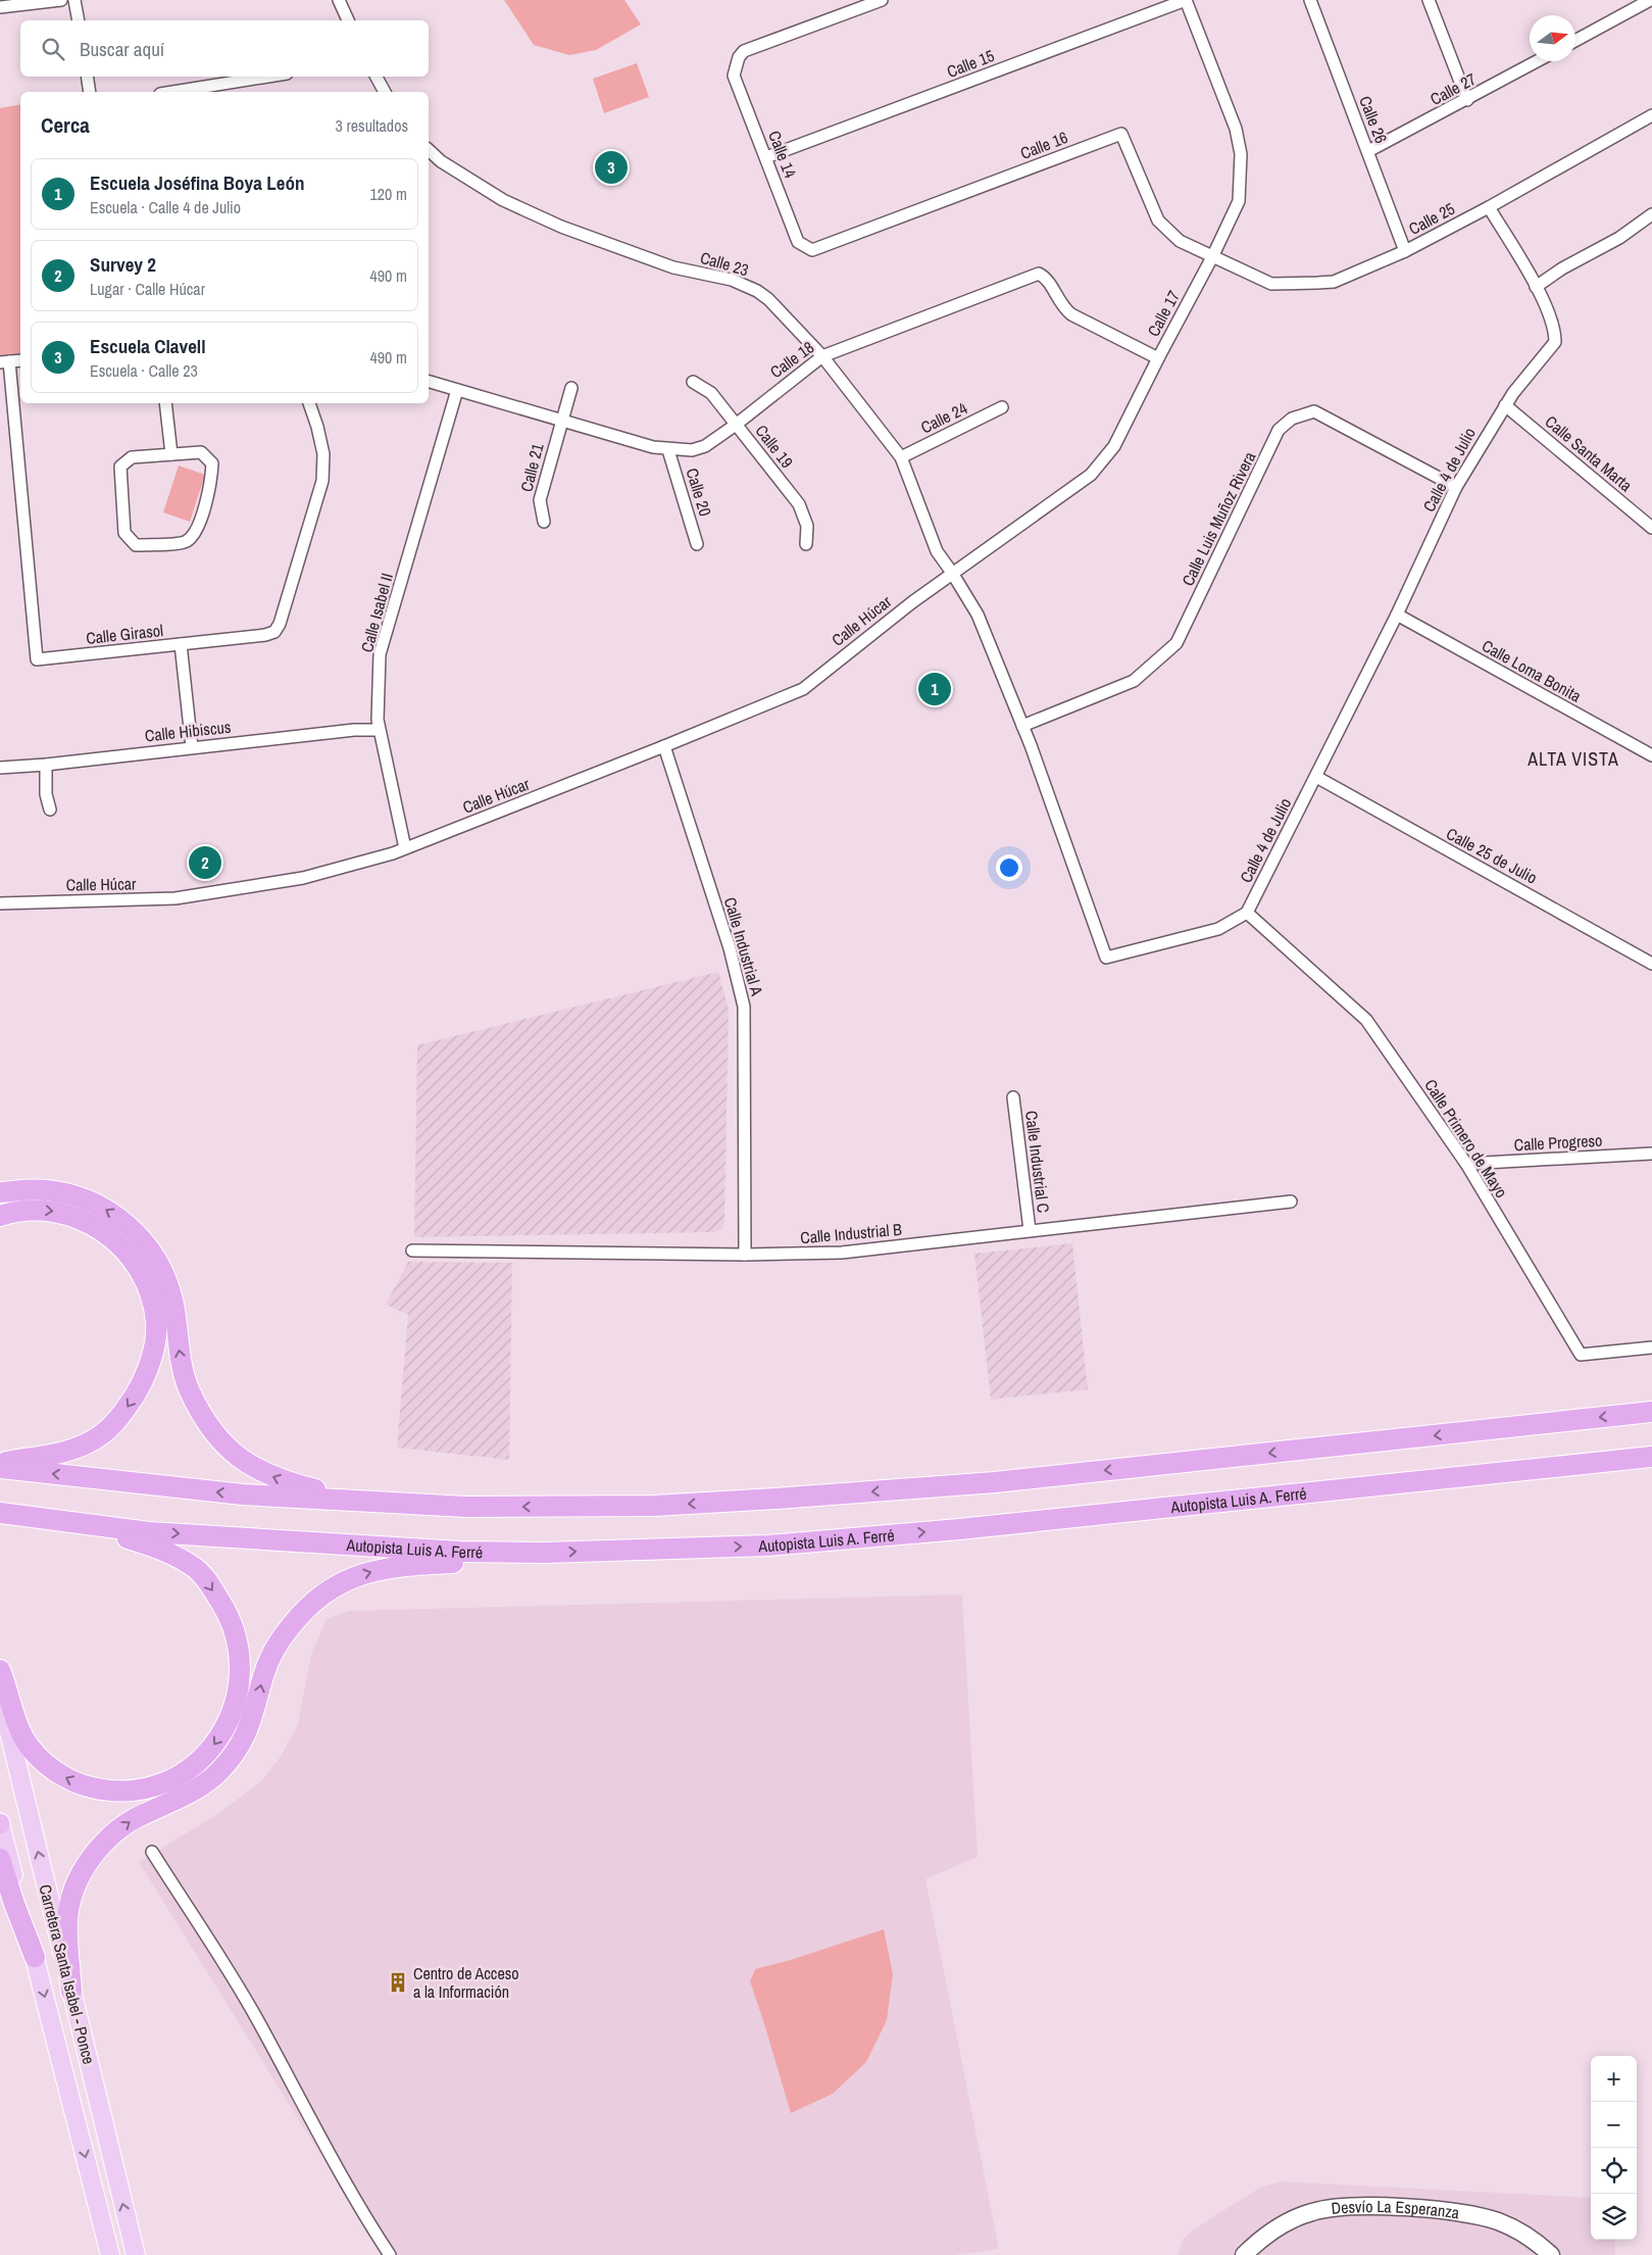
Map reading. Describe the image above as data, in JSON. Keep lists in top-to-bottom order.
{
  "streets": {
    "highway": ["Autopista Luis A. Ferré"],
    "main road": ["Carretera Santa Isabel - Ponce", "Desvío La Esperanza"],
    "street": [
      "Calle 15",
      "Calle 27",
      "Calle 26",
      "Calle 16",
      "Calle 14",
      "Calle 25",
      "Calle 23",
      "Calle 17",
      "Calle 18",
      "Calle 24",
      "Calle 19",
      "Calle Santa Marta",
      "Calle 21",
      "Calle 4 de Julio",
      "Calle 20",
      "Calle Luis Muñoz Rivera",
      "Calle Isabel II",
      "Calle Húcar",
      "Calle Girasol",
      "Calle Loma Bonita",
      "Calle Hibiscus",
      "Calle 25 de Julio",
      "Calle Industrial A",
      "Calle Primero de Mayo",
      "Calle Progreso",
      "Calle Industrial C",
      "Calle Industrial B"
    ]
  },
  "crossings": [
    ["Calle 15", "Calle 14"],
    ["Calle 15", "Calle 17"],
    ["Calle 27", "Calle 26"],
    ["Calle 26", "Calle 25"],
    ["Calle 16", "Calle 14"],
    ["Calle 16", "Calle 25"],
    ["Calle 16", "Calle 17"],
    ["Calle 25", "Calle 17"],
    ["Calle 23", "Calle 17"],
    ["Calle 23", "Calle 18"],
    ["Calle 23", "Calle 24"],
    ["Calle 23", "Calle Húcar"],
    ["Calle 17", "Calle 18"],
    ["Calle 17", "Calle Húcar"],
    ["Calle 18", "Calle 19"],
    ["Calle 18", "Calle 21"],
    ["Calle 18", "Calle 20"],
    ["Calle 18", "Calle Isabel II"],
    ["Calle Santa Marta", "Calle 4 de Julio"],
    ["Calle 4 de Julio", "Calle Luis Muñoz Rivera"],
    ["Calle 4 de Julio", "Calle Loma Bonita"],
    ["Calle 4 de Julio", "Calle 25 de Julio"],
    ["Calle 4 de Julio", "Calle Primero de Mayo"],
    ["Calle Isabel II", "Calle Húcar"],
    ["Calle Isabel II", "Calle Hibiscus"],
    ["Calle Húcar", "Calle Industrial A"],
    ["Calle Industrial A", "Calle Industrial B"],
    ["Calle Primero de Mayo", "Calle Progreso"],
    ["Calle Industrial C", "Calle Industrial B"]
  ],
  "districts": ["ALTA VISTA"],
  "places": {
    "building": ["Centro de Acceso a la Información"]
  },
  "north": "right",
  "page": {
    "search": "Buscar aquí",
    "heading": ["Cerca", "3 resultados"],
    "pins": ["3", "1", "2"],
    "list": [
      {
        "mark": "1",
        "name": "Escuela Joséfina Boya León",
        "note": "Escuela · Calle 4 de Julio",
        "value": "120 m"
      },
      {
        "mark": "2",
        "name": "Survey 2",
        "note": "Lugar · Calle Húcar",
        "value": "490 m"
      },
      {
        "mark": "3",
        "name": "Escuela Clavell",
        "note": "Escuela · Calle 23",
        "value": "490 m"
      }
    ],
    "map_buttons": ["+", "−"]
  }
}
